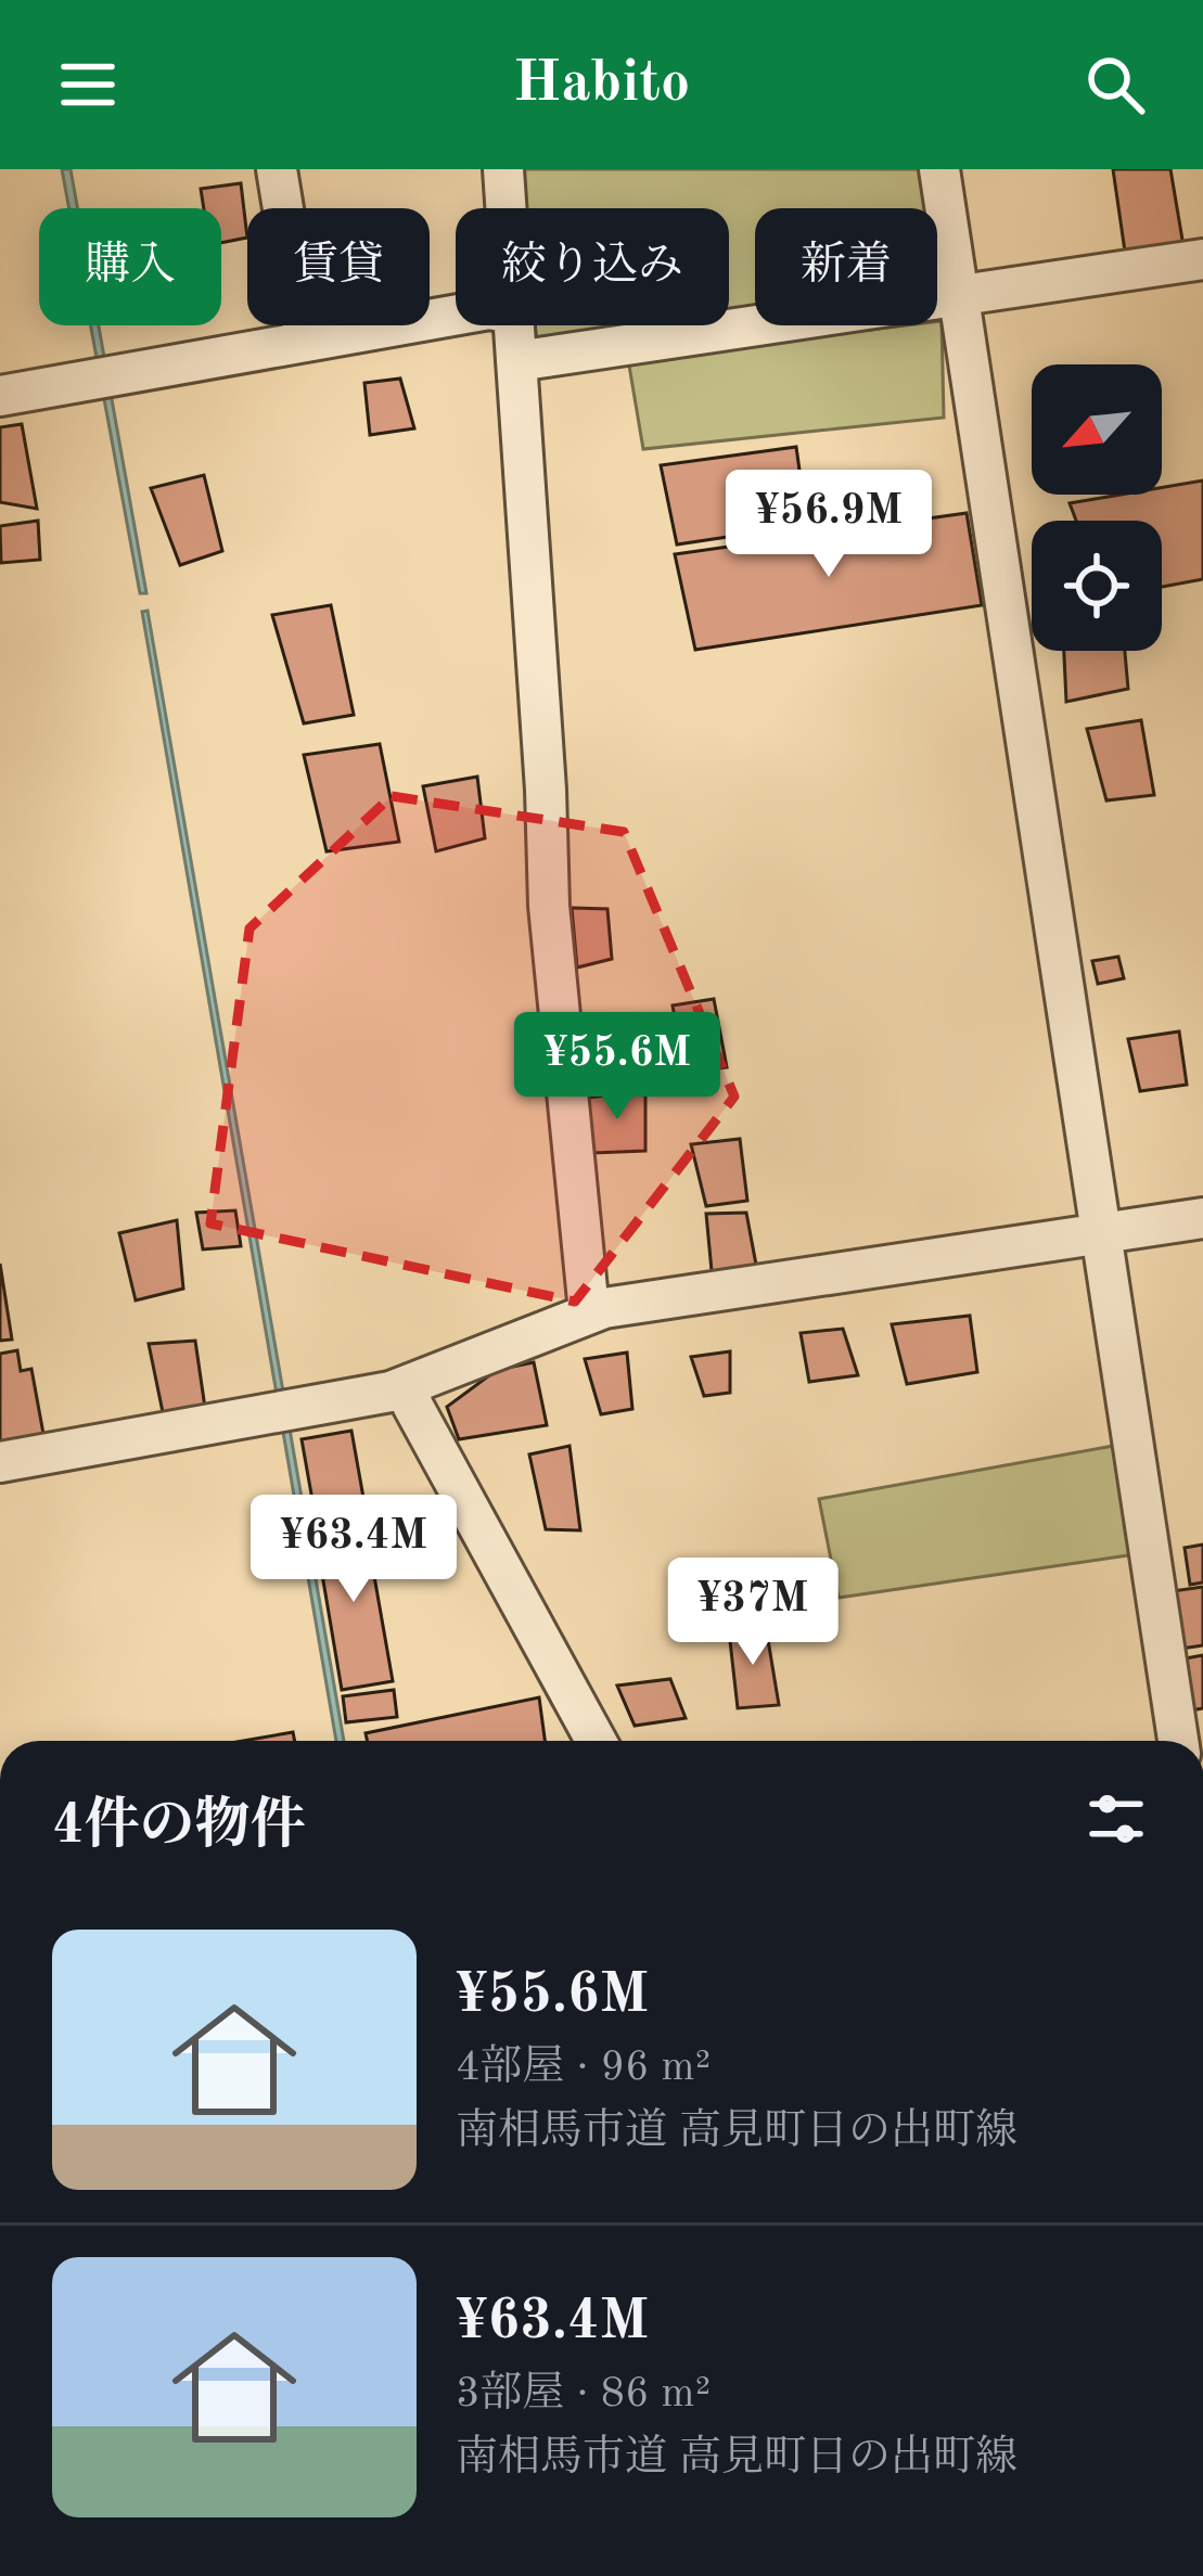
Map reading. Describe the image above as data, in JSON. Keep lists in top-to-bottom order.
{
  "north": "bottom left",
  "page": {
    "header": "Habito",
    "chip": [
      "購入",
      "賃貸",
      "絞り込み",
      "新着"
    ],
    "price": [
      "¥56.9M",
      "¥55.6M",
      "¥63.4M",
      "¥37M"
    ],
    "heading": "4件の物件",
    "list": [
      {
        "name": "¥55.6M",
        "note": "4部屋 · 96 m² · 南相馬市道 高見町日の出町線"
      },
      {
        "name": "¥63.4M",
        "note": "3部屋 · 86 m² · 南相馬市道 高見町日の出町線"
      }
    ]
  }
}
